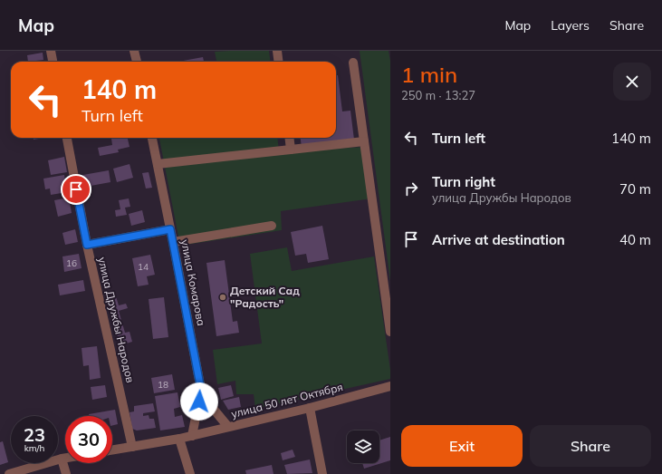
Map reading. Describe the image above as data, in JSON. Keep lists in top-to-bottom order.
{
  "streets": {
    "street": ["улица Комарова", "улица Дружбы Народов", "улица 50 лет Октября"]
  },
  "crossings": [
    ["улица Комарова", "улица 50 лет Октября"],
    ["улица Дружбы Народов", "улица 50 лет Октября"]
  ],
  "places": ["Детский Сад \"Радость\""],
  "house_numbers": ["16", "14", "18"],
  "page": {
    "header": "Map",
    "nav": ["Map", "Layers", "Share"],
    "heading": ["1 min", "250 m · 13:27"],
    "turn": ["140 m", "Turn left"],
    "list": [
      {
        "name": "Turn left",
        "value": "140 m"
      },
      {
        "name": "Turn right",
        "note": "улица Дружбы Народов",
        "value": "70 m"
      },
      {
        "name": "Arrive at destination",
        "value": "40 m"
      }
    ],
    "speed": "23 km/h",
    "limit": "30",
    "buttons": ["Exit", "Share"]
  }
}
